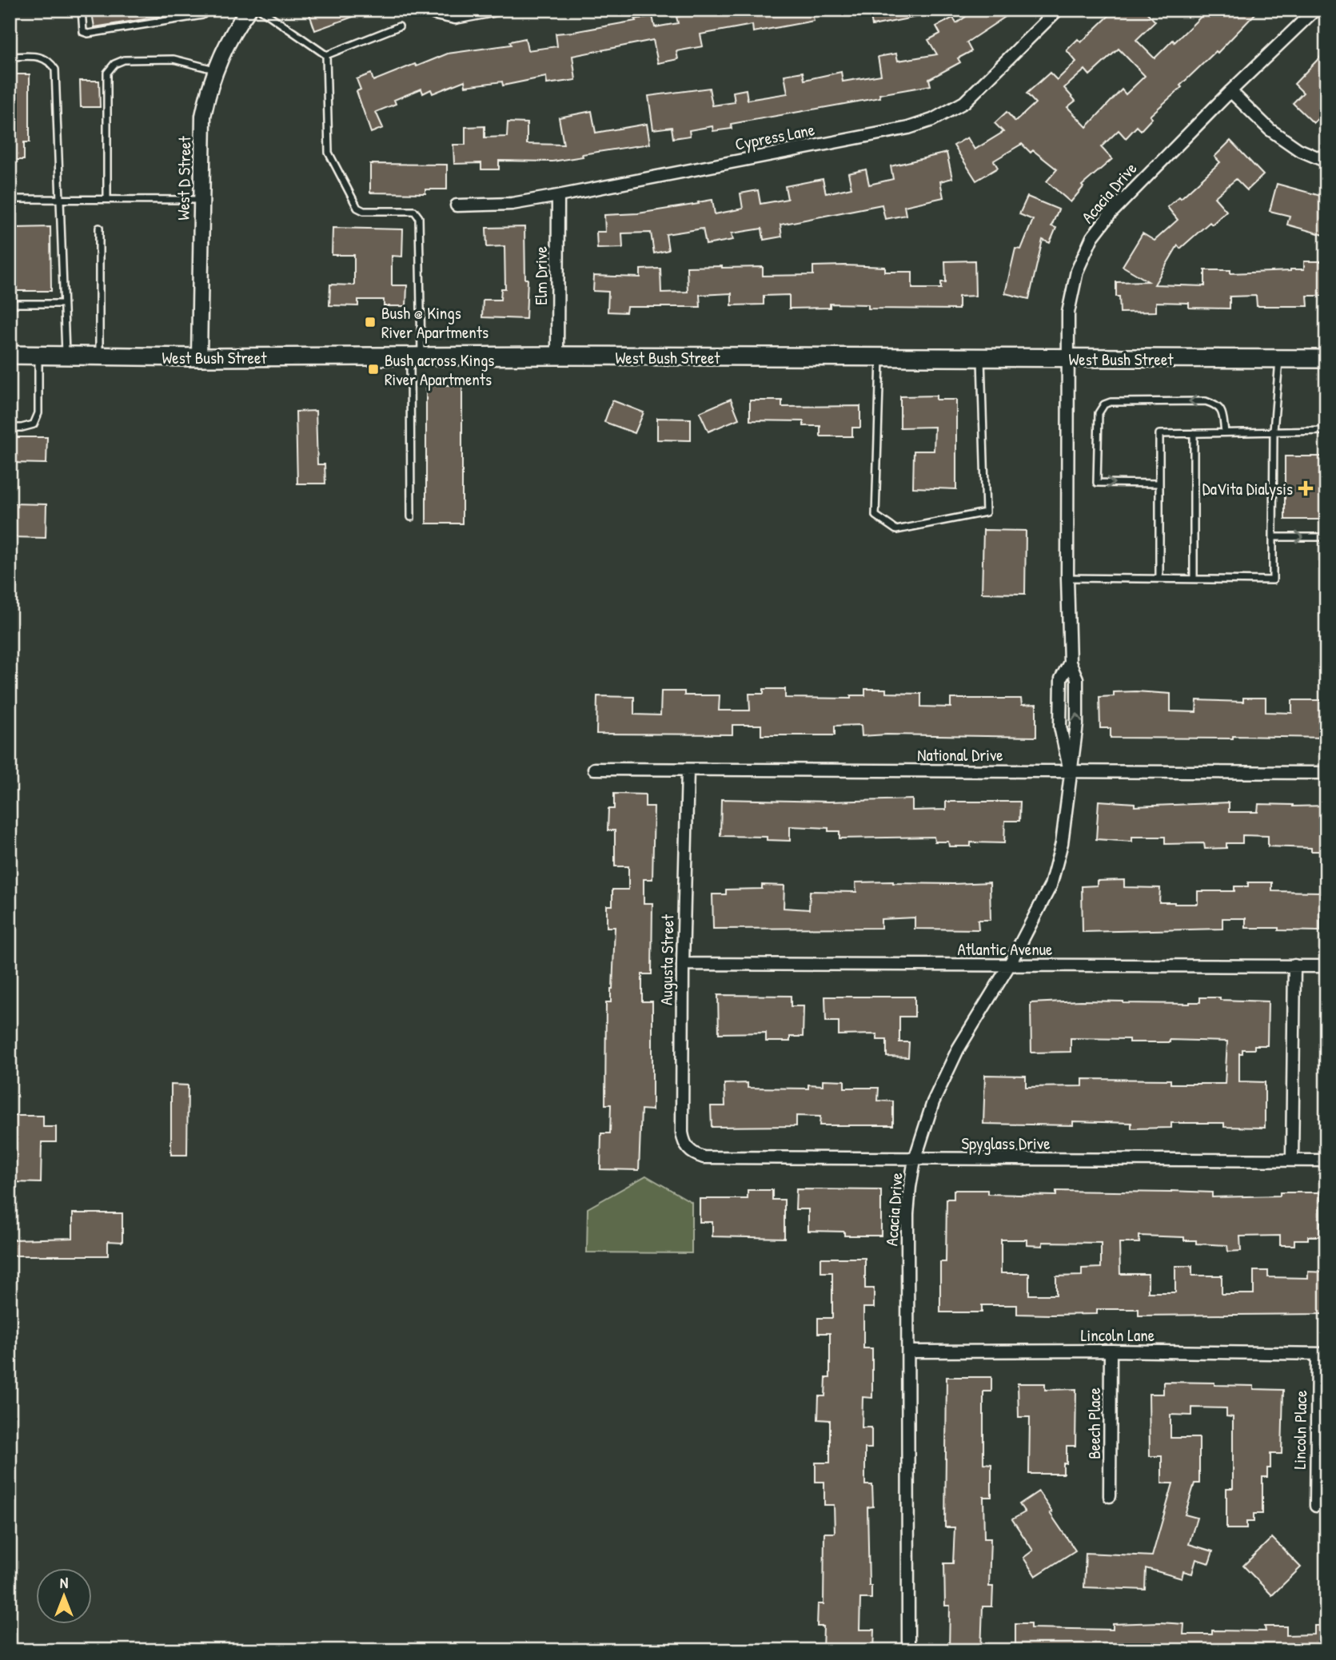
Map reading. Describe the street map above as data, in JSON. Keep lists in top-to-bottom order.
{
  "streets": {
    "main road": ["West Bush Street"],
    "street": [
      "Cypress Lane",
      "West D Street",
      "Acacia Drive",
      "Elm Drive",
      "National Drive",
      "Atlantic Avenue",
      "Augusta Street",
      "Spyglass Drive",
      "Lincoln Lane",
      "Beech Place",
      "Lincoln Place"
    ]
  },
  "crossings": [
    ["Cypress Lane", "Elm Drive"],
    ["West D Street", "West Bush Street"],
    ["Acacia Drive", "West Bush Street"],
    ["Acacia Drive", "National Drive"],
    ["Acacia Drive", "Atlantic Avenue"],
    ["Acacia Drive", "Spyglass Drive"],
    ["Acacia Drive", "Lincoln Lane"],
    ["Elm Drive", "West Bush Street"],
    ["National Drive", "Augusta Street"],
    ["Atlantic Avenue", "Augusta Street"],
    ["Augusta Street", "Spyglass Drive"],
    ["Lincoln Lane", "Beech Place"],
    ["Lincoln Lane", "Lincoln Place"]
  ],
  "places": {
    "transit": ["Bush @ Kings River Apartments", "Bush across Kings River Apartments"],
    "health": ["DaVita Dialysis"]
  },
  "north": "top"
}
